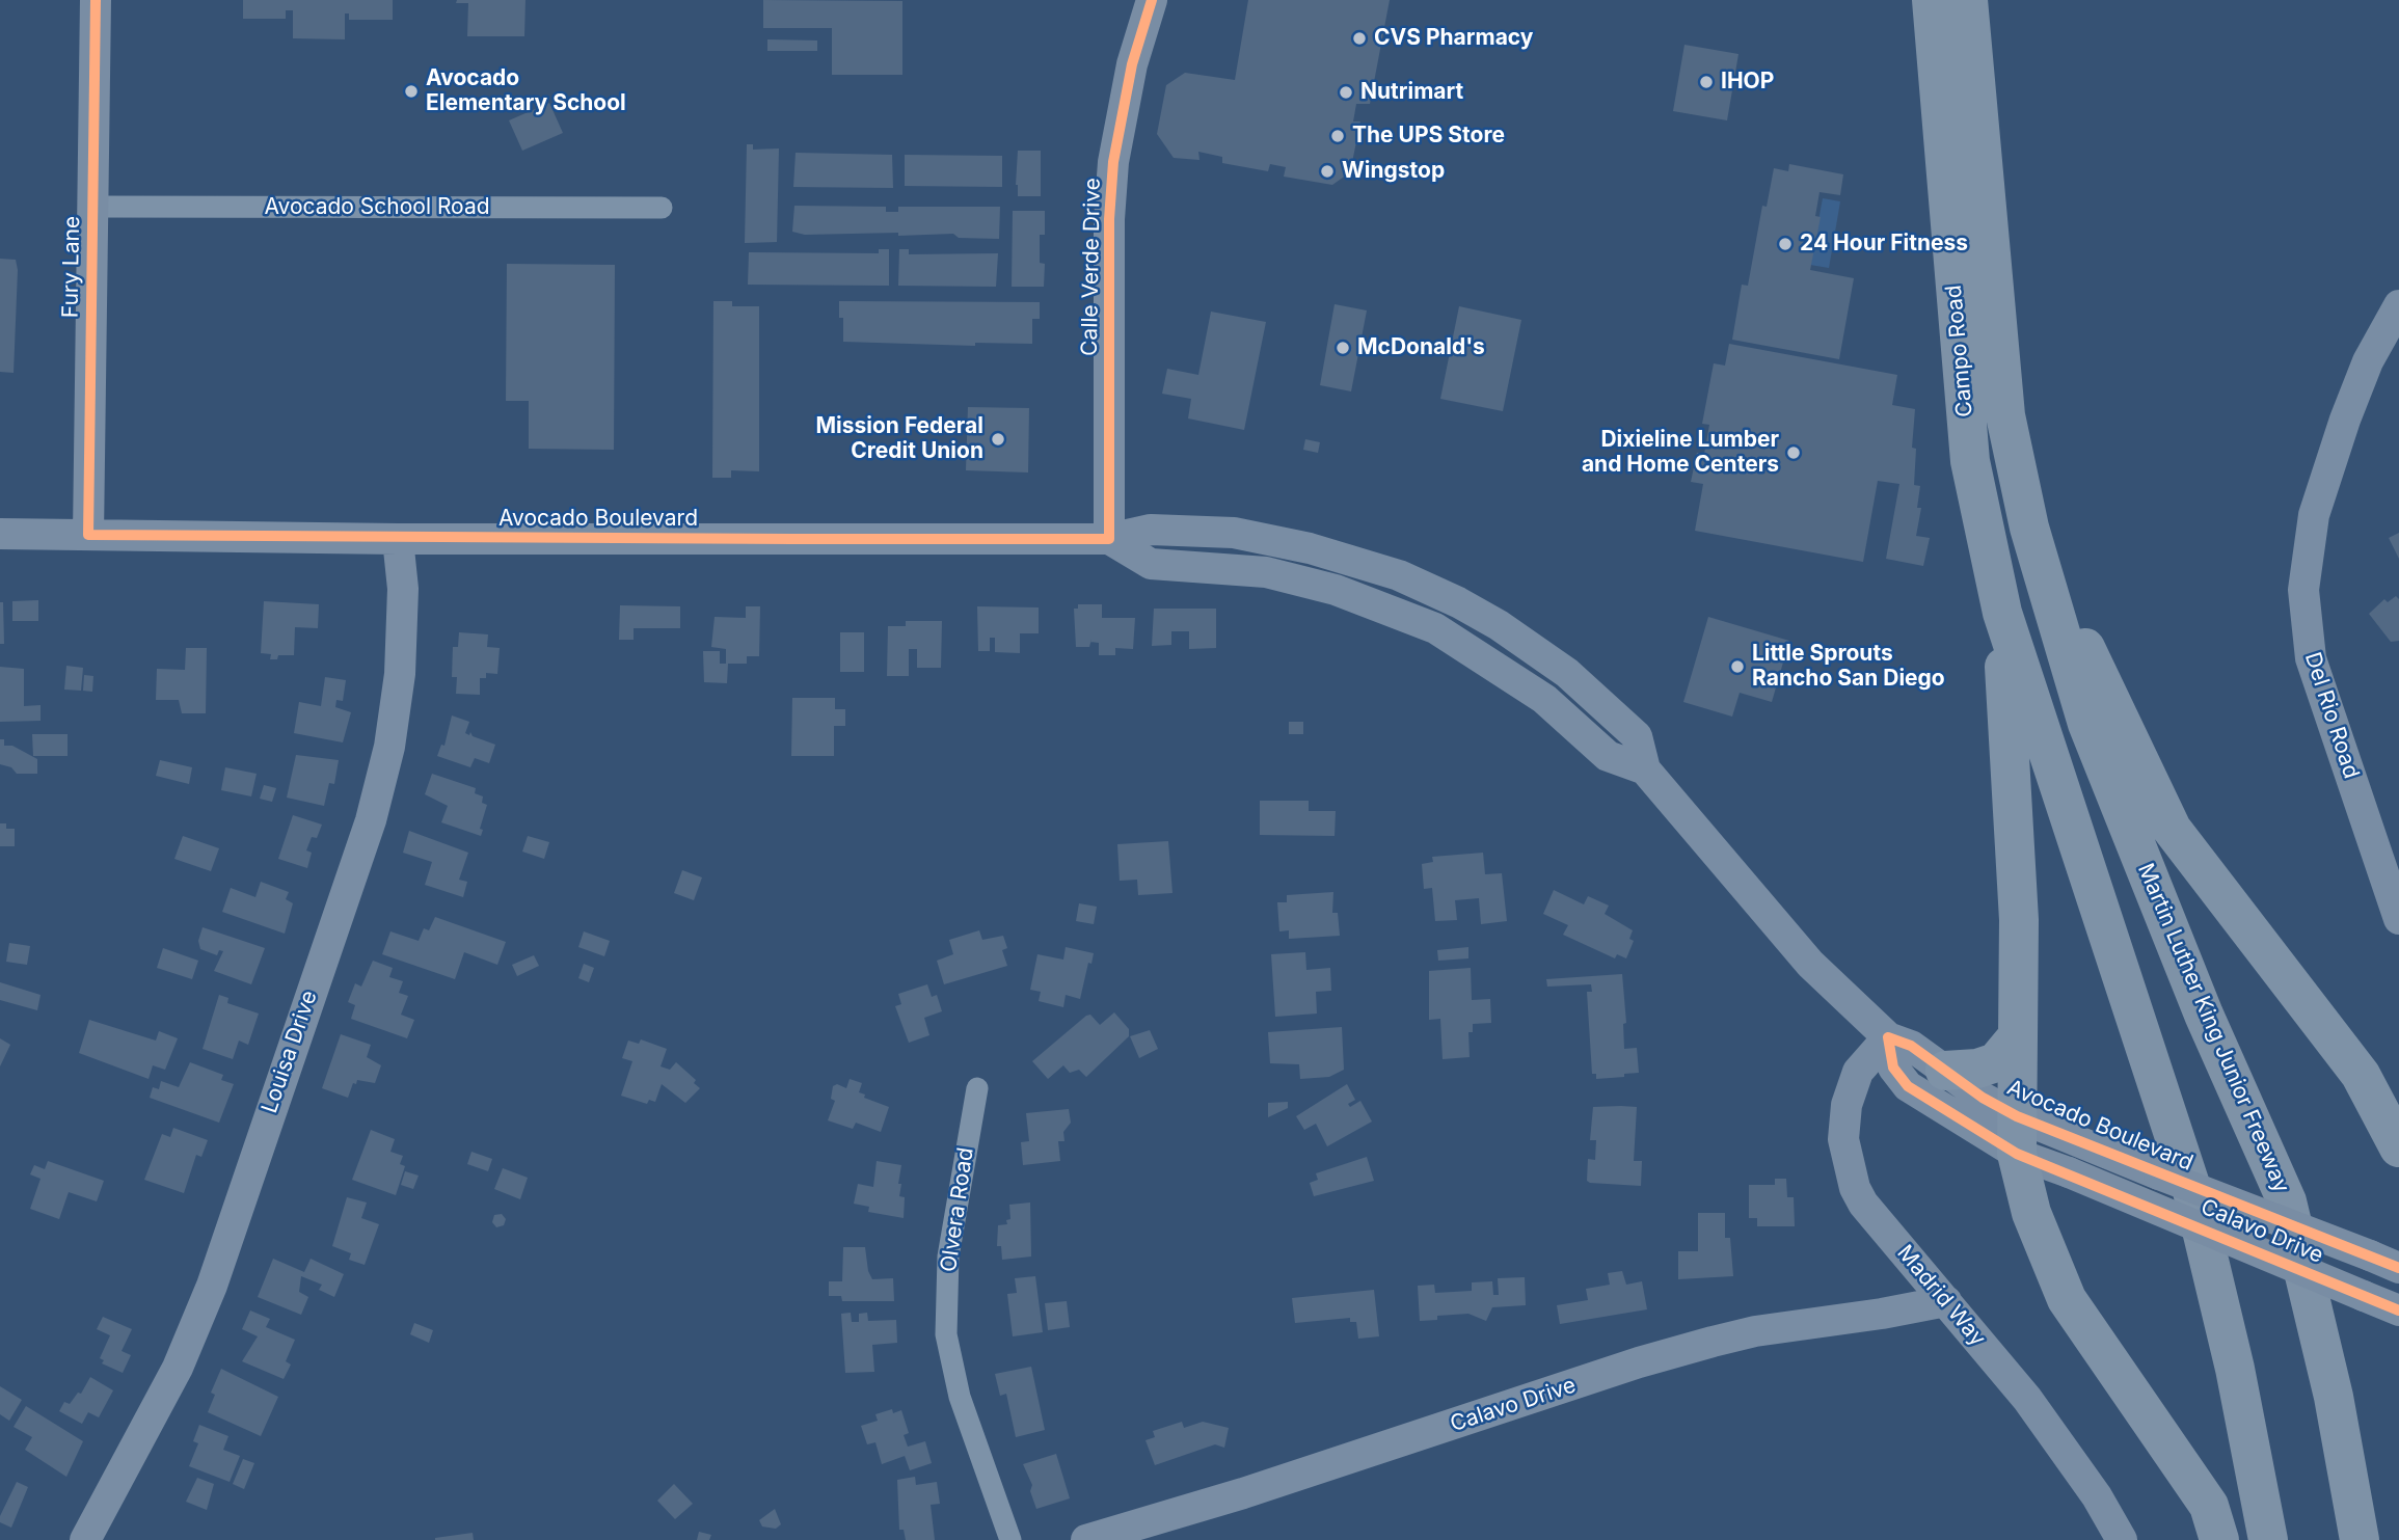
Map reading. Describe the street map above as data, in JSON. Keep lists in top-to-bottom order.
{
  "streets": {
    "highway": ["Campo Road", "Martin Luther King Junior Freeway"],
    "main road": [
      "Fury Lane",
      "Calle Verde Drive",
      "Avocado Boulevard",
      "Del Rio Road",
      "Louisa Drive",
      "Calavo Drive",
      "Madrid Way"
    ],
    "street": ["Avocado School Road", "Olvera Road"]
  },
  "crossings": [
    ["Avocado School Road", "Fury Lane"],
    ["Fury Lane", "Avocado Boulevard"],
    ["Calle Verde Drive", "Avocado Boulevard"],
    ["Campo Road", "Martin Luther King Junior Freeway"],
    ["Avocado Boulevard", "Louisa Drive"],
    ["Avocado Boulevard", "Calavo Drive"],
    ["Avocado Boulevard", "Madrid Way"],
    ["Calavo Drive", "Madrid Way"]
  ],
  "places": [
    "CVS Pharmacy",
    "IHOP",
    "Avocado Elementary School",
    "Nutrimart",
    "The UPS Store",
    "Wingstop",
    "24 Hour Fitness",
    "McDonald's",
    "Mission Federal Credit Union",
    "Dixieline Lumber and Home Centers",
    "Little Sprouts Rancho San Diego"
  ]
}
